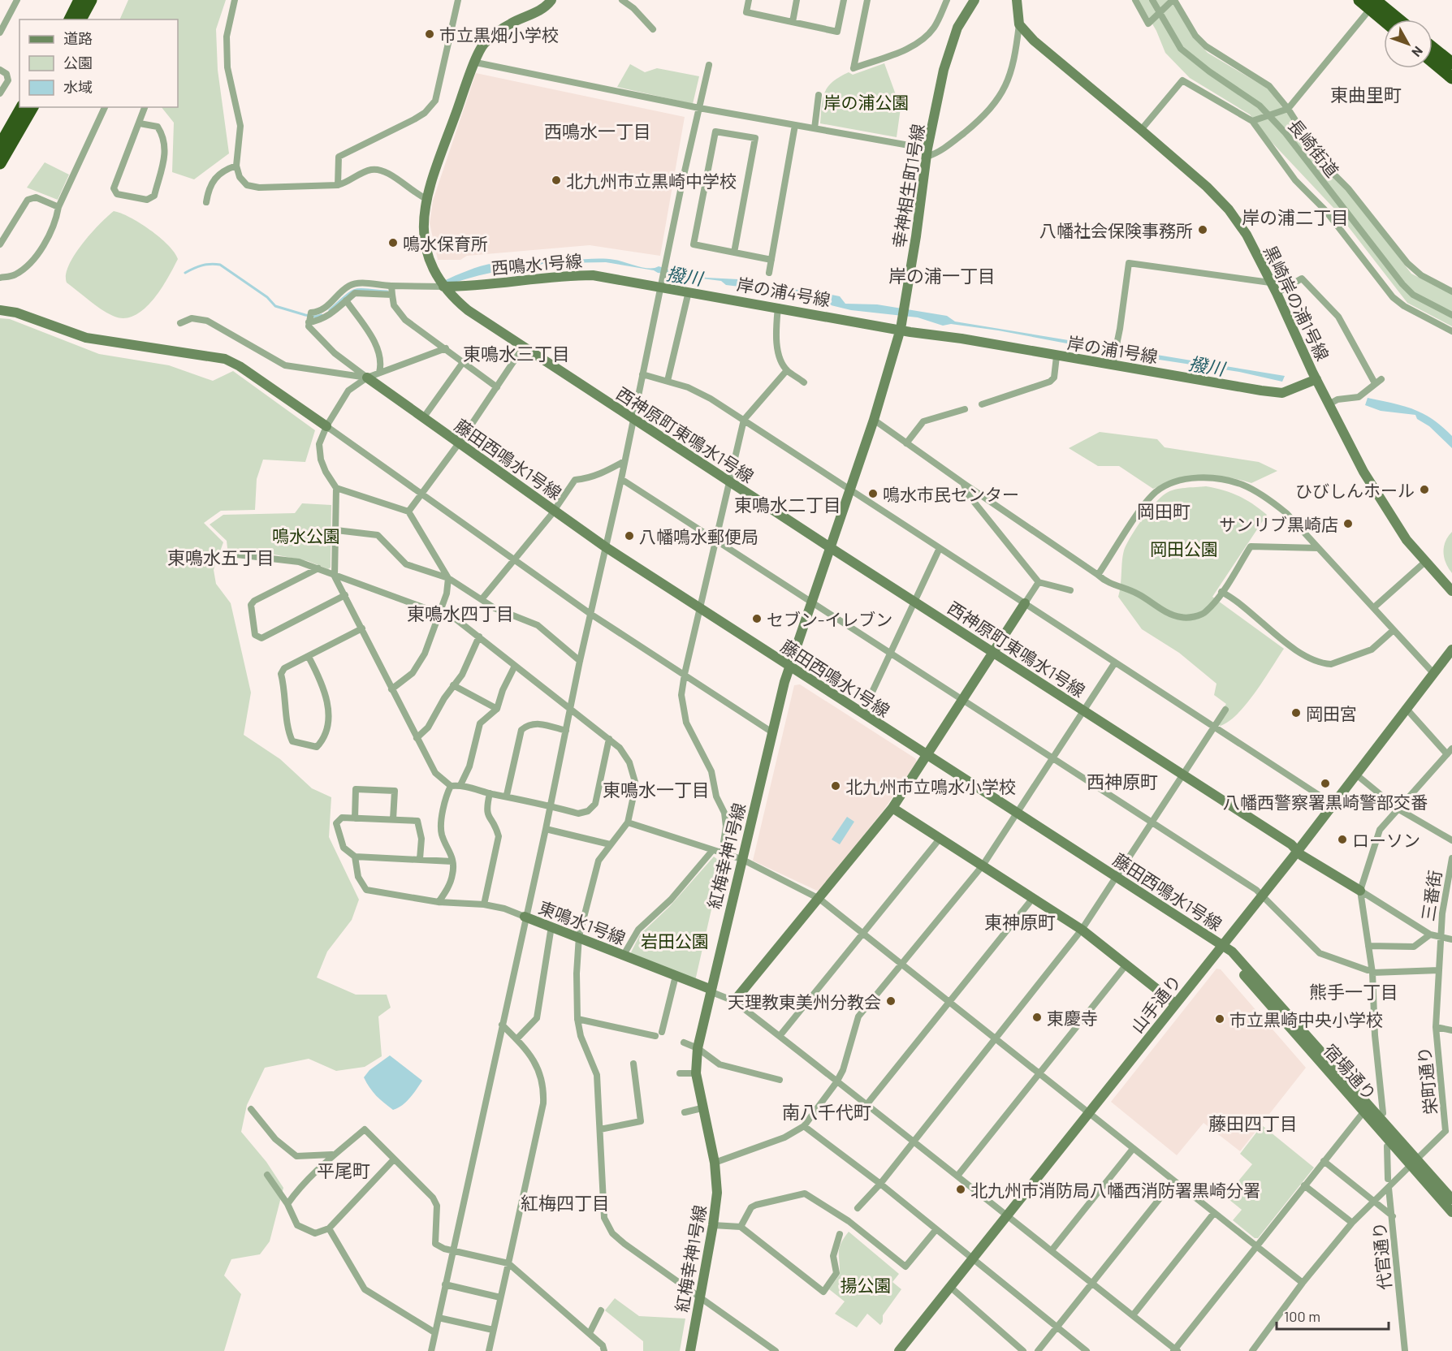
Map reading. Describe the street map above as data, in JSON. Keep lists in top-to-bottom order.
{
  "streets": {
    "street": [
      "長崎街道",
      "幸神相生町1号線",
      "西鳴水1号線",
      "岸の浦4号線",
      "黒崎岸の浦1号線",
      "岸の浦1号線",
      "西神原町東鳴水1号線",
      "藤田西鳴水1号線",
      "紅梅幸神1号線",
      "三番街",
      "東鳴水1号線",
      "山手通り",
      "宿場通り",
      "栄町通り",
      "代官通り"
    ]
  },
  "crossings": [
    ["幸神相生町1号線", "岸の浦4号線"],
    ["幸神相生町1号線", "岸の浦1号線"],
    ["幸神相生町1号線", "西神原町東鳴水1号線"],
    ["幸神相生町1号線", "紅梅幸神1号線"],
    ["西鳴水1号線", "岸の浦4号線"],
    ["西鳴水1号線", "西神原町東鳴水1号線"],
    ["岸の浦4号線", "岸の浦1号線"],
    ["黒崎岸の浦1号線", "岸の浦1号線"],
    ["西神原町東鳴水1号線", "紅梅幸神1号線"],
    ["西神原町東鳴水1号線", "山手通り"],
    ["藤田西鳴水1号線", "紅梅幸神1号線"],
    ["藤田西鳴水1号線", "山手通り"],
    ["藤田西鳴水1号線", "宿場通り"],
    ["紅梅幸神1号線", "東鳴水1号線"],
    ["三番街", "栄町通り"],
    ["山手通り", "宿場通り"]
  ],
  "districts": [
    "東曲里町",
    "西鳴水一丁目",
    "岸の浦二丁目",
    "岸の浦一丁目",
    "東鳴水三丁目",
    "東鳴水二丁目",
    "岡田町",
    "東鳴水五丁目",
    "東鳴水四丁目",
    "西神原町",
    "東鳴水一丁目",
    "東神原町",
    "熊手一丁目",
    "南八千代町",
    "藤田四丁目",
    "平尾町",
    "紅梅四丁目"
  ],
  "water": ["撥川"],
  "parks": [
    "岸の浦公園",
    "鳴水公園",
    "岡田公園",
    "岩田公園",
    "揚公園"
  ],
  "places": [
    "市立黒畑小学校",
    "北九州市立黒崎中学校",
    "八幡社会保険事務所",
    "鳴水保育所",
    "ひびしんホール",
    "鳴水市民センター",
    "サンリブ黒崎店",
    "八幡鳴水郵便局",
    "セブン-イレブン",
    "岡田宮",
    "八幡西警察署黒崎警部交番",
    "北九州市立鳴水小学校",
    "ローソン",
    "天理教東美州分教会",
    "東慶寺",
    "市立黒崎中央小学校",
    "北九州市消防局八幡西消防署黒崎分署"
  ],
  "legend": ["道路", "公園", "水域"],
  "scale_bar": "100 m",
  "north": "bottom right"
}
